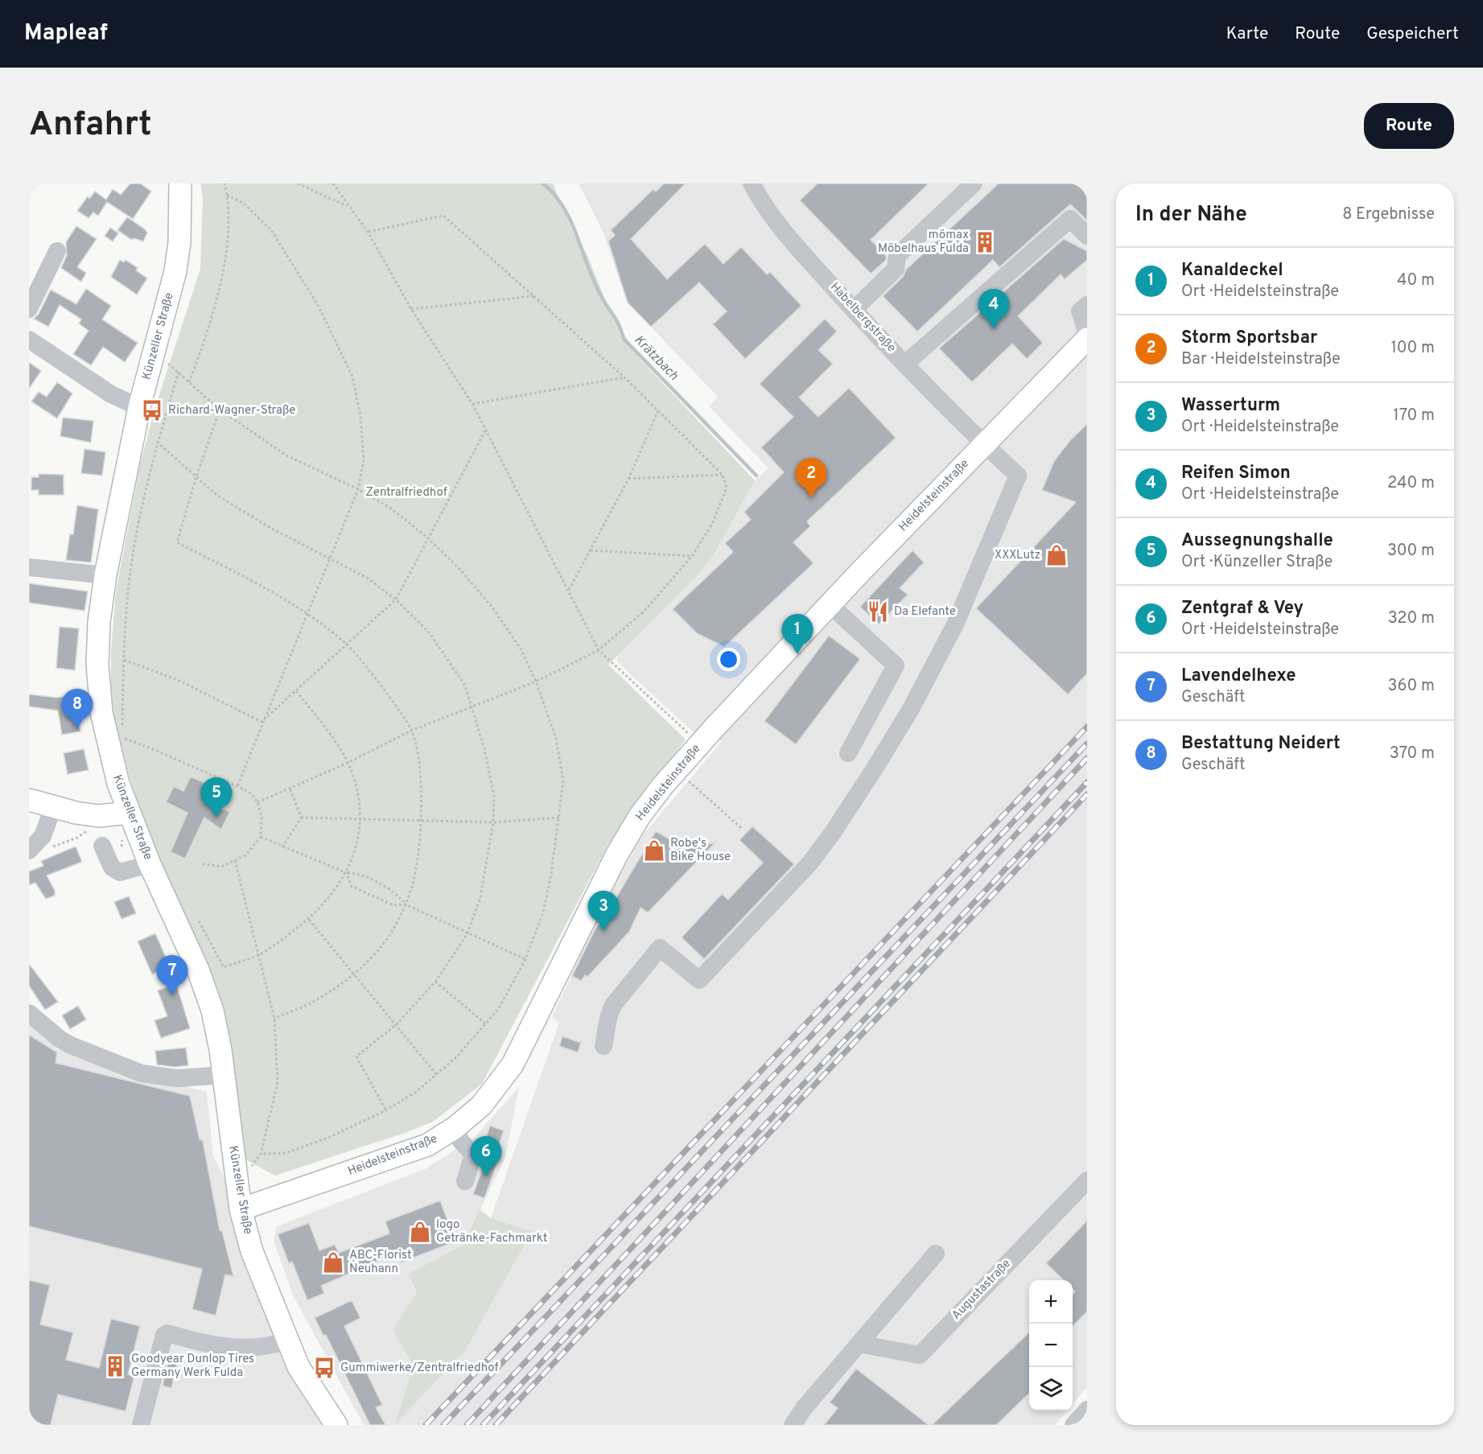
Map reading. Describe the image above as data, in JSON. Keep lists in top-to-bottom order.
{
  "streets": {
    "main road": ["Künzeller Straße", "Heidelsteinstraße"],
    "street": ["Habelbergstraße", "Augustastraße"]
  },
  "crossings": [
    ["Habelbergstraße", "Heidelsteinstraße"],
    ["Künzeller Straße", "Heidelsteinstraße"]
  ],
  "water": ["Krätzbach"],
  "parks": ["Zentralfriedhof"],
  "places": {
    "building": ["mömax Möbelhaus Fulda", "Goodyear Dunlop Tires Germany Werk Fulda"],
    "bus stop": ["Richard-Wagner-Straße", "Gummiwerke/Zentralfriedhof"],
    "shop": [
      "XXXLutz",
      "Robe's Bike House",
      "logo Getränke-Fachmarkt",
      "ABC-Florist Neuhann"
    ],
    "restaurant": ["Da Elefante"]
  },
  "page": {
    "header": "Mapleaf",
    "nav": ["Karte", "Route", "Gespeichert"],
    "buttons": "Route",
    "title": "Anfahrt",
    "heading": ["In der Nähe", "8 Ergebnisse"],
    "list": [
      {
        "mark": "1",
        "name": "Kanaldeckel",
        "note": "Ort · Heidelsteinstraße",
        "value": "40 m"
      },
      {
        "mark": "2",
        "name": "Storm Sportsbar",
        "note": "Bar · Heidelsteinstraße",
        "value": "100 m"
      },
      {
        "mark": "3",
        "name": "Wasserturm",
        "note": "Ort · Heidelsteinstraße",
        "value": "170 m"
      },
      {
        "mark": "4",
        "name": "Reifen Simon",
        "note": "Ort · Heidelsteinstraße",
        "value": "240 m"
      },
      {
        "mark": "5",
        "name": "Aussegnungshalle",
        "note": "Ort · Künzeller Straße",
        "value": "300 m"
      },
      {
        "mark": "6",
        "name": "Zentgraf & Vey",
        "note": "Ort · Heidelsteinstraße",
        "value": "320 m"
      },
      {
        "mark": "7",
        "name": "Lavendelhexe",
        "note": "Geschäft",
        "value": "360 m"
      },
      {
        "mark": "8",
        "name": "Bestattung Neidert",
        "note": "Geschäft",
        "value": "370 m"
      }
    ],
    "pins": [
      "4",
      "2",
      "1",
      "8",
      "5",
      "3",
      "7",
      "6"
    ],
    "map_buttons": ["+", "−"]
  }
}
